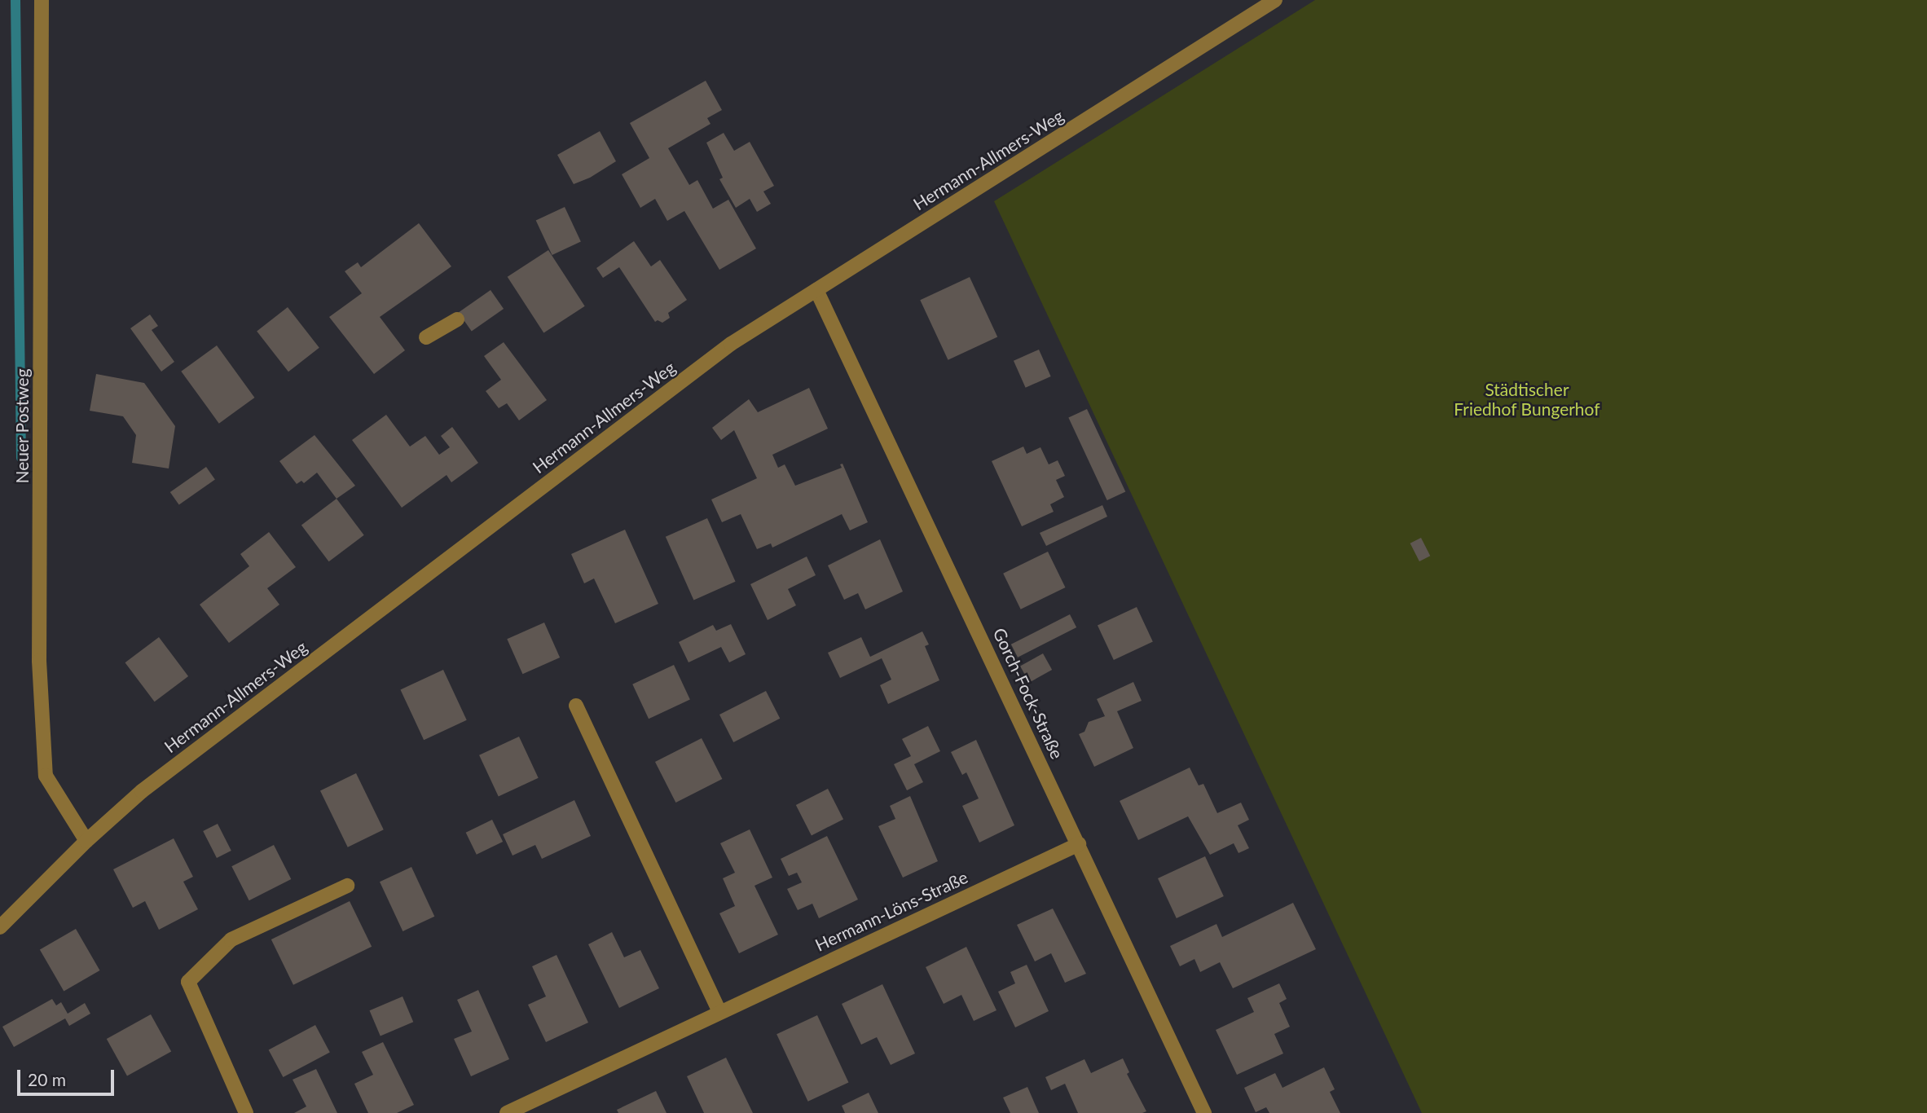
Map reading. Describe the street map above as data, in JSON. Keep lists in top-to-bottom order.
{
  "streets": {
    "street": [
      "Hermann-Allmers-Weg",
      "Neuer Postweg",
      "Gorch-Fock-Straße",
      "Hermann-Löns-Straße"
    ]
  },
  "crossings": [
    ["Hermann-Allmers-Weg", "Neuer Postweg"],
    ["Hermann-Allmers-Weg", "Gorch-Fock-Straße"],
    ["Gorch-Fock-Straße", "Hermann-Löns-Straße"]
  ],
  "parks": ["Städtischer Friedhof Bungerhof"],
  "scale_bar": "20 m"
}
